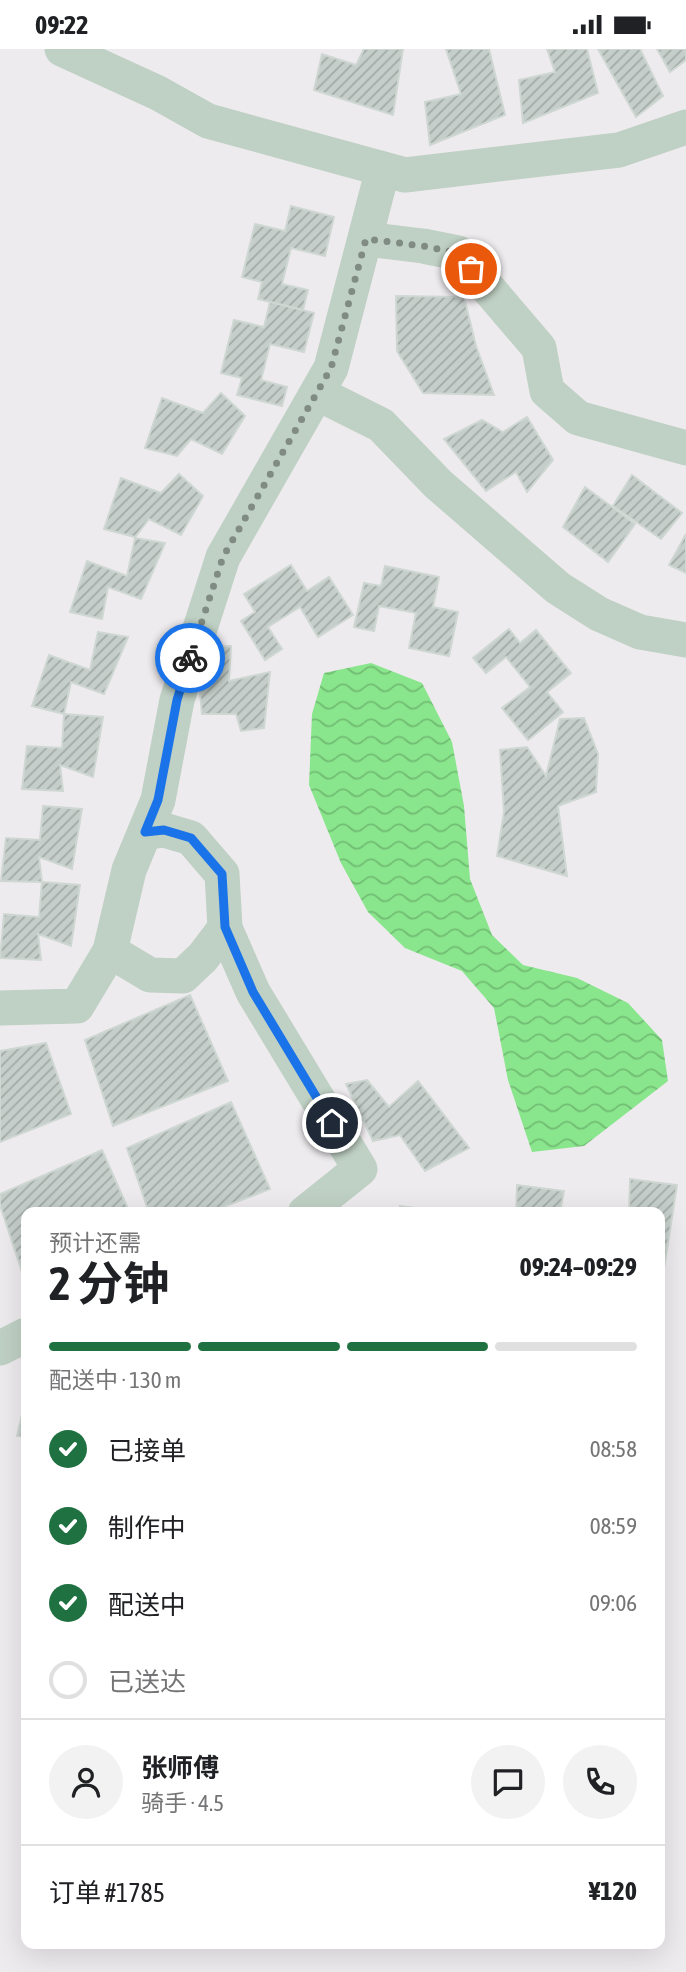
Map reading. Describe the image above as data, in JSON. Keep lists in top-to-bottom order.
{
  "page": {
    "status": "09:22",
    "heading": ["2 分钟", "预计还需", "09:24–09:29"],
    "panel": [
      "张师傅",
      "骑手 · 4.5",
      "订单 #1785",
      "¥120"
    ],
    "bar": "配送中 · 130 m",
    "list": [
      ["已接单", "08:58"],
      ["制作中", "08:59"],
      ["配送中", "09:06"],
      "已送达"
    ]
  }
}
